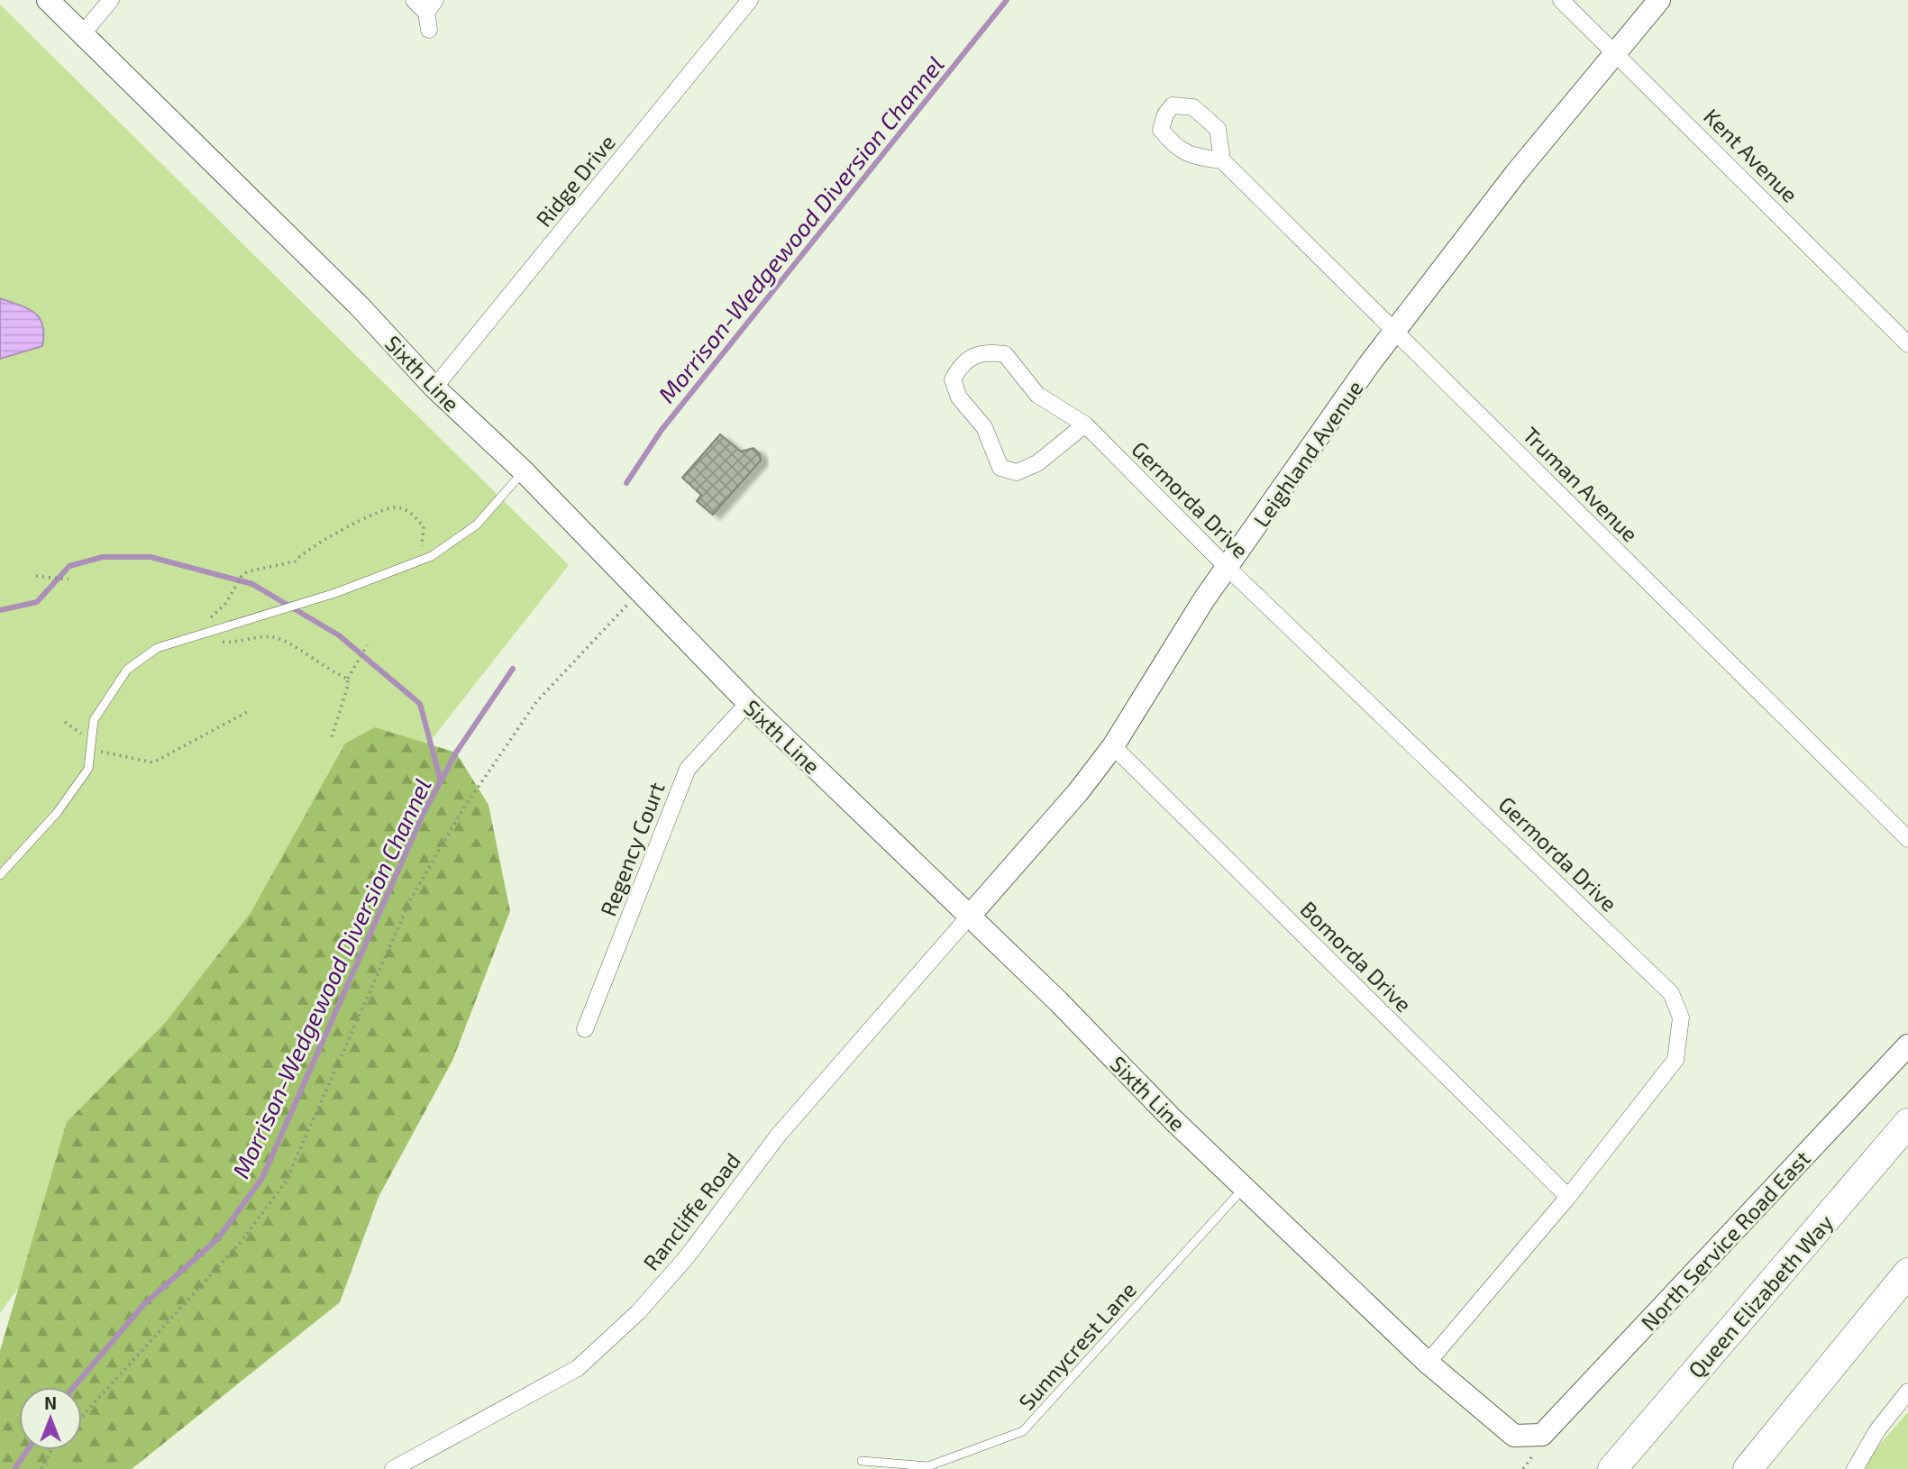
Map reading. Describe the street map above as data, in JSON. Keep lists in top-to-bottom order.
{
  "streets": {
    "highway": ["Queen Elizabeth Way"],
    "street": [
      "Kent Avenue",
      "Ridge Drive",
      "Sixth Line",
      "Leighland Avenue",
      "Truman Avenue",
      "Germorda Drive",
      "Regency Court",
      "Bomorda Drive",
      "Rancliffe Road",
      "North Service Road East"
    ],
    "lane": ["Sunnycrest Lane"]
  },
  "crossings": [
    ["Kent Avenue", "Leighland Avenue"],
    ["Ridge Drive", "Sixth Line"],
    ["Sixth Line", "Leighland Avenue"],
    ["Sixth Line", "Germorda Drive"],
    ["Sixth Line", "Regency Court"],
    ["Sixth Line", "Rancliffe Road"],
    ["Sixth Line", "North Service Road East"],
    ["Sixth Line", "Sunnycrest Lane"],
    ["Leighland Avenue", "Truman Avenue"],
    ["Leighland Avenue", "Germorda Drive"],
    ["Leighland Avenue", "Bomorda Drive"],
    ["Leighland Avenue", "Rancliffe Road"],
    ["Germorda Drive", "Bomorda Drive"]
  ],
  "water": ["Morrison-Wedgewood Diversion Channel"],
  "north": "top"
}
